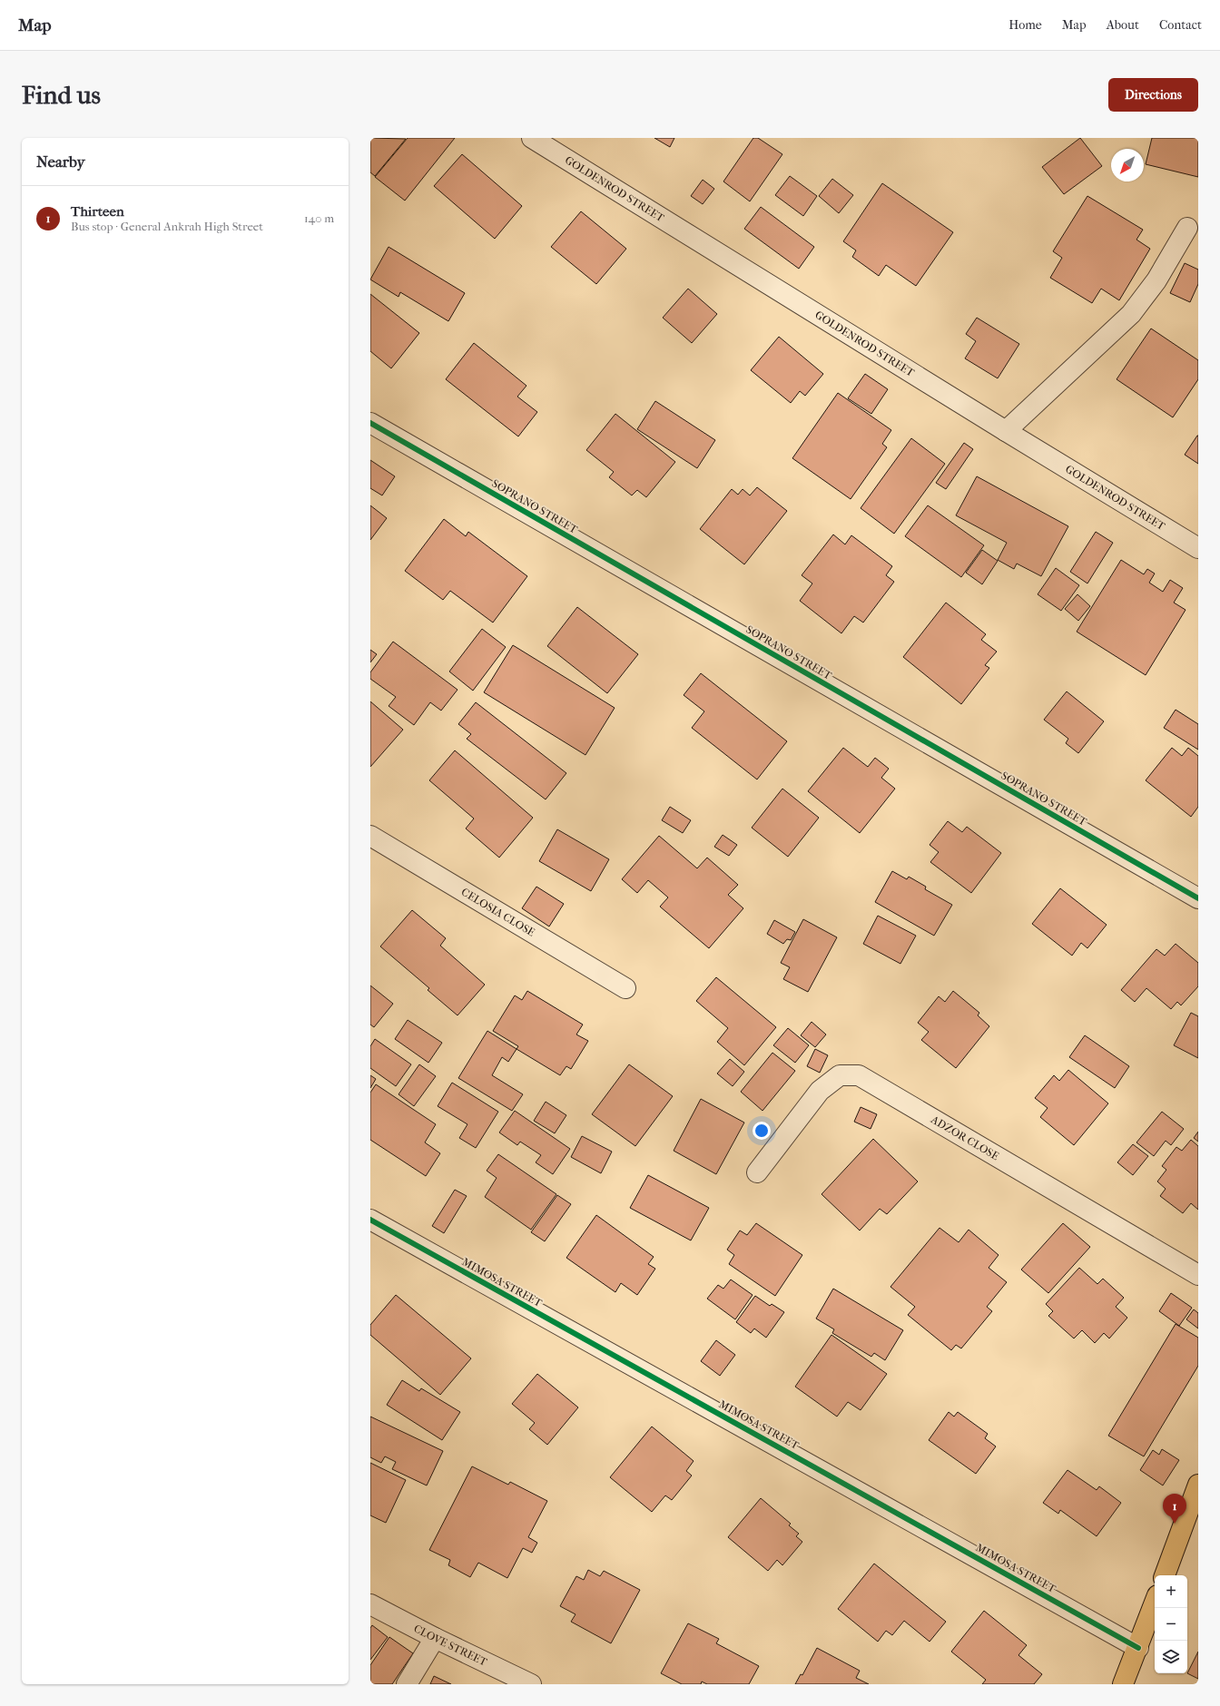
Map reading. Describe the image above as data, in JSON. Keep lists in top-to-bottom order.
{
  "streets": {
    "street": [
      "GOLDENROD STREET",
      "SOPRANO STREET",
      "CELOSIA CLOSE",
      "ADZOR CLOSE",
      "MIMOSA STREET",
      "CLOVE STREET"
    ]
  },
  "north": "bottom left",
  "page": {
    "header": "Map",
    "nav": [
      "Home",
      "Map",
      "About",
      "Contact"
    ],
    "buttons": "Directions",
    "title": "Find us",
    "heading": "Nearby",
    "list": [
      {
        "mark": "1",
        "name": "Thirteen",
        "note": "Bus stop · General Ankrah High Street",
        "value": "140 m"
      }
    ],
    "pins": "1",
    "map_buttons": ["+", "−"]
  }
}
